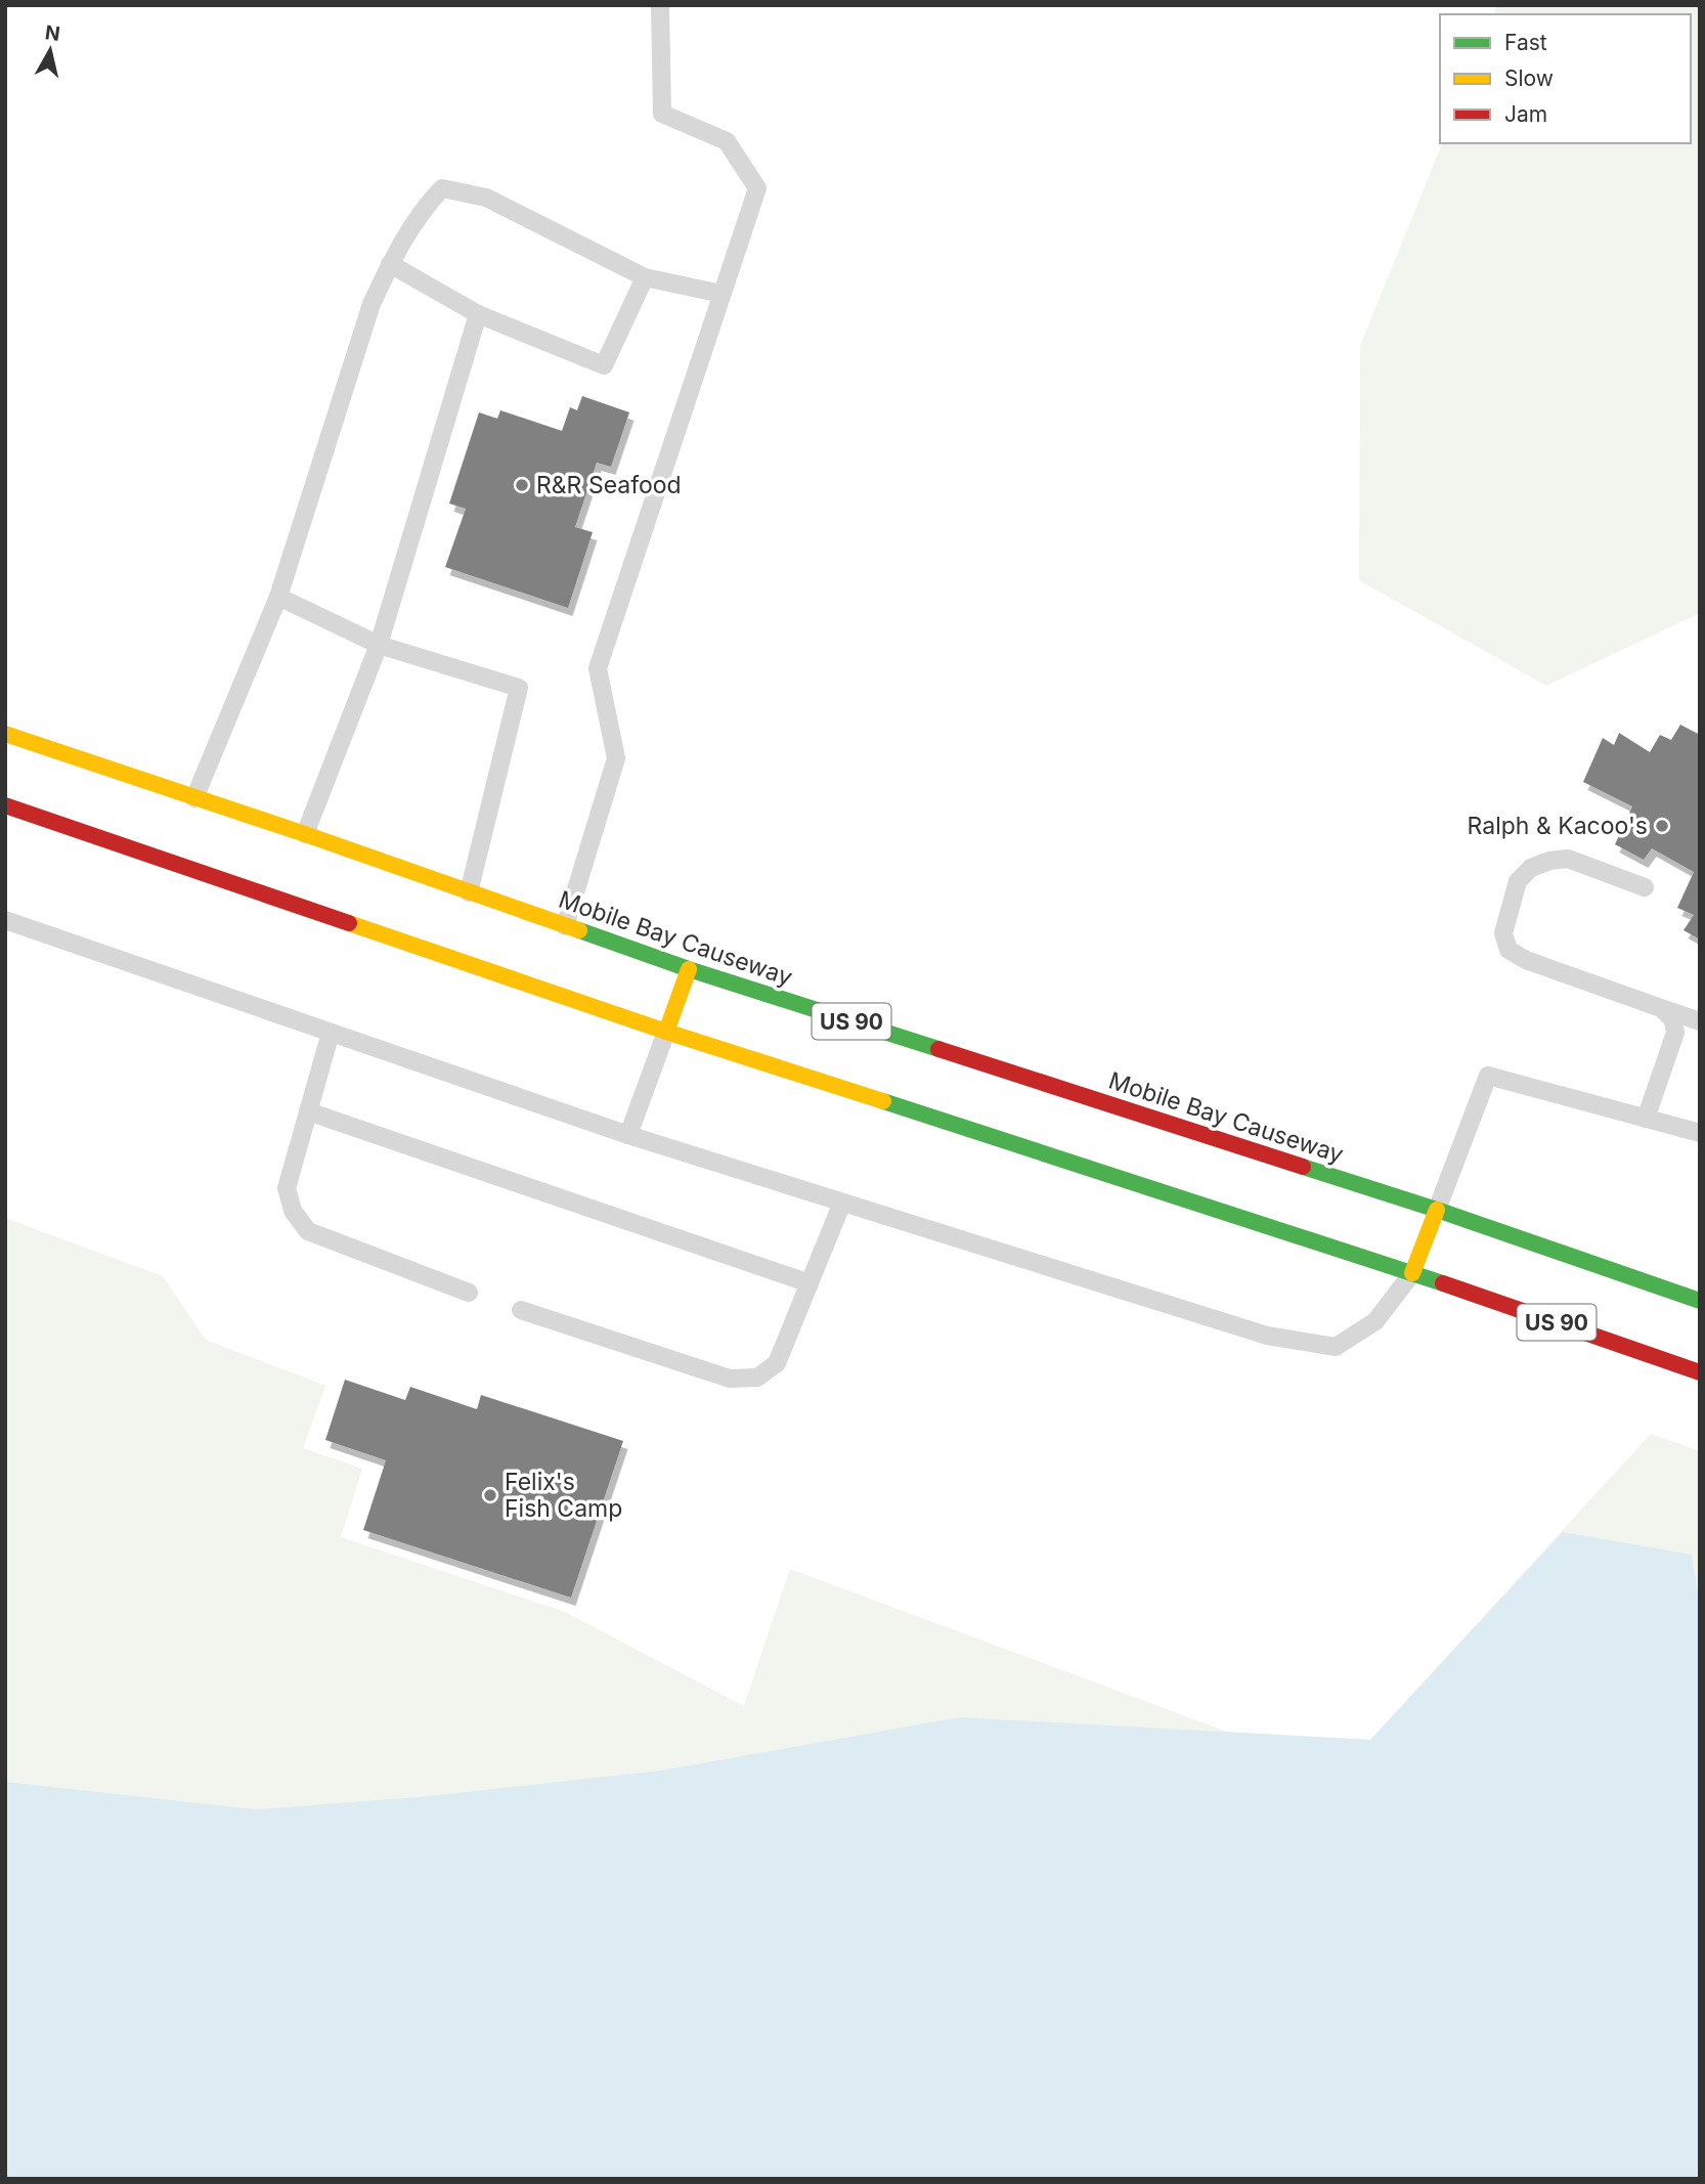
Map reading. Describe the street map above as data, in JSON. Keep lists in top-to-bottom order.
{
  "streets": {
    "main road": ["Mobile Bay Causeway", "US 90"]
  },
  "places": ["R&R Seafood", "Ralph & Kacoo's", "Felix's Fish Camp"],
  "legend": ["Fast", "Slow", "Jam"],
  "north": "top"
}
